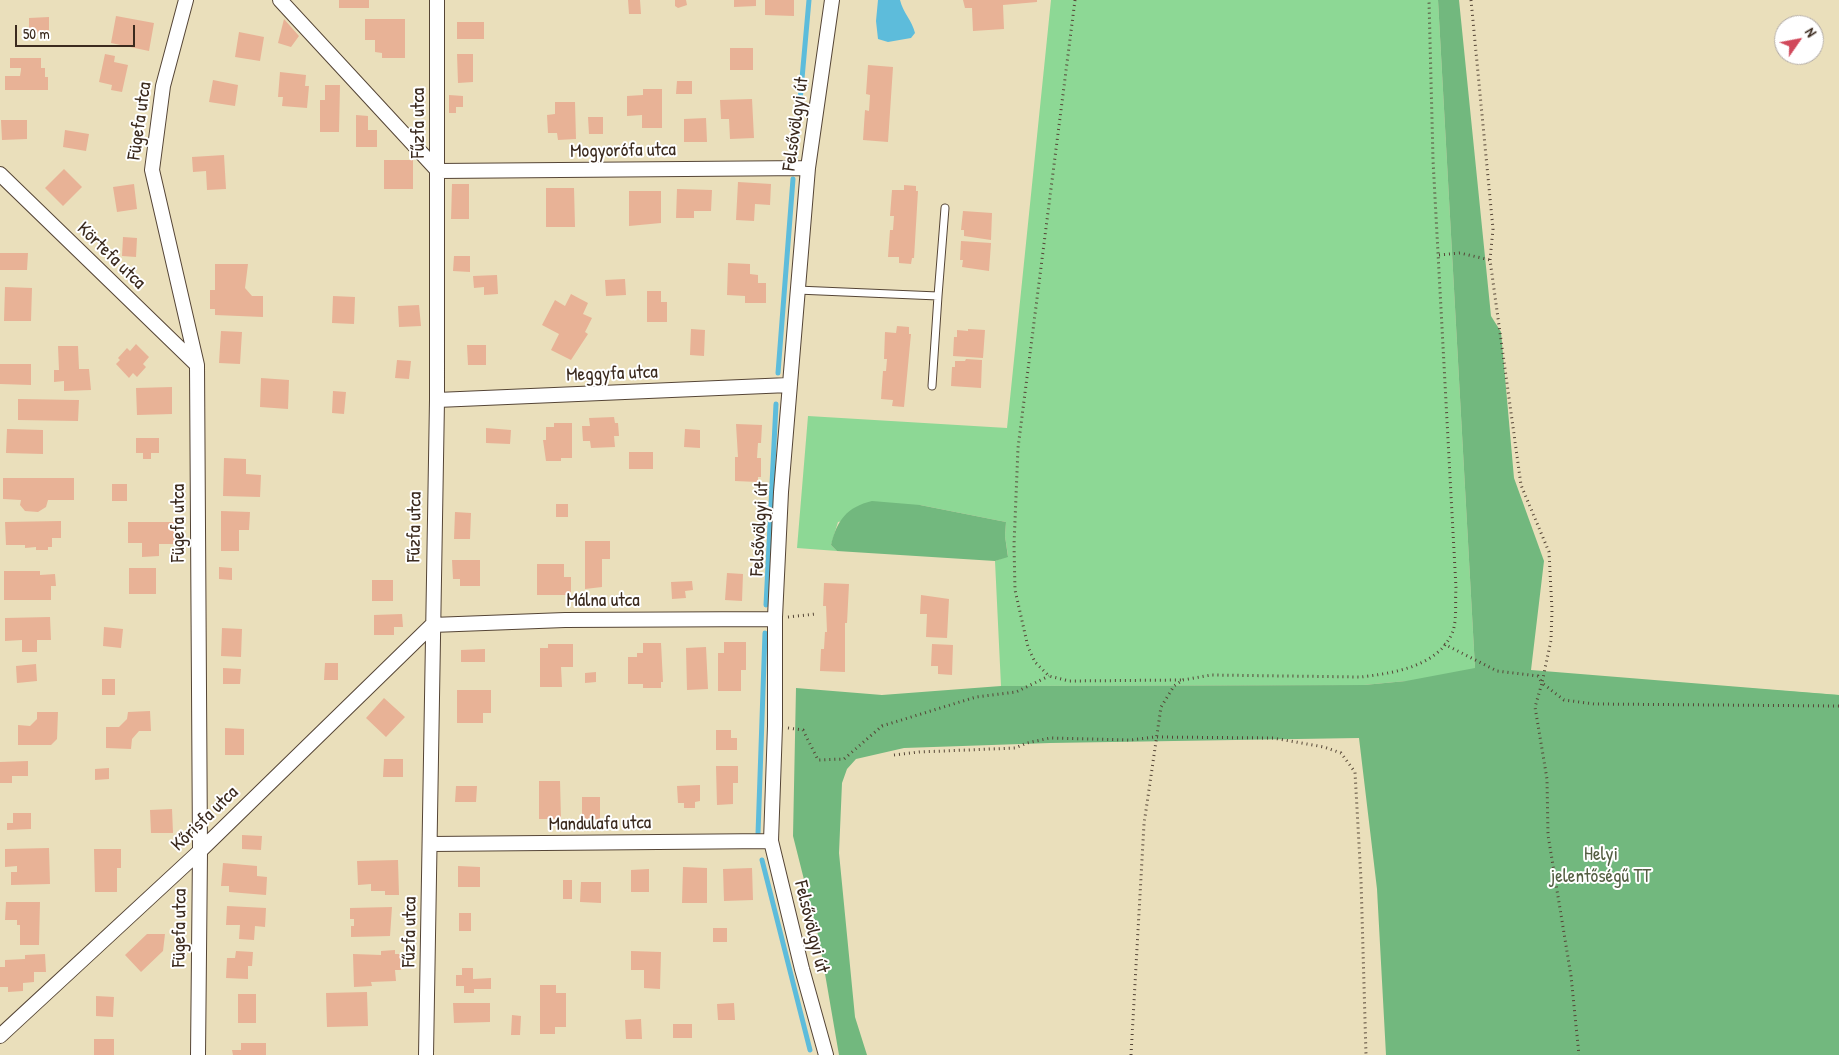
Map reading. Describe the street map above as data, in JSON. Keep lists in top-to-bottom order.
{
  "streets": {
    "street": [
      "Fügefa utca",
      "Fűzfa utca",
      "Felsővölgyi út",
      "Mogyorófa utca",
      "Körtefa utca",
      "Meggyfa utca",
      "Málna utca",
      "Kőrisfa utca",
      "Mandulafa utca"
    ]
  },
  "crossings": [
    ["Fügefa utca", "Körtefa utca"],
    ["Fügefa utca", "Kőrisfa utca"],
    ["Fűzfa utca", "Mogyorófa utca"],
    ["Fűzfa utca", "Meggyfa utca"],
    ["Fűzfa utca", "Málna utca"],
    ["Fűzfa utca", "Kőrisfa utca"],
    ["Fűzfa utca", "Mandulafa utca"],
    ["Felsővölgyi út", "Mogyorófa utca"],
    ["Felsővölgyi út", "Meggyfa utca"],
    ["Felsővölgyi út", "Málna utca"],
    ["Felsővölgyi út", "Mandulafa utca"],
    ["Málna utca", "Kőrisfa utca"]
  ],
  "parks": ["Helyi jelentőségű TT"],
  "scale_bar": "50 m",
  "north": "top right"
}
